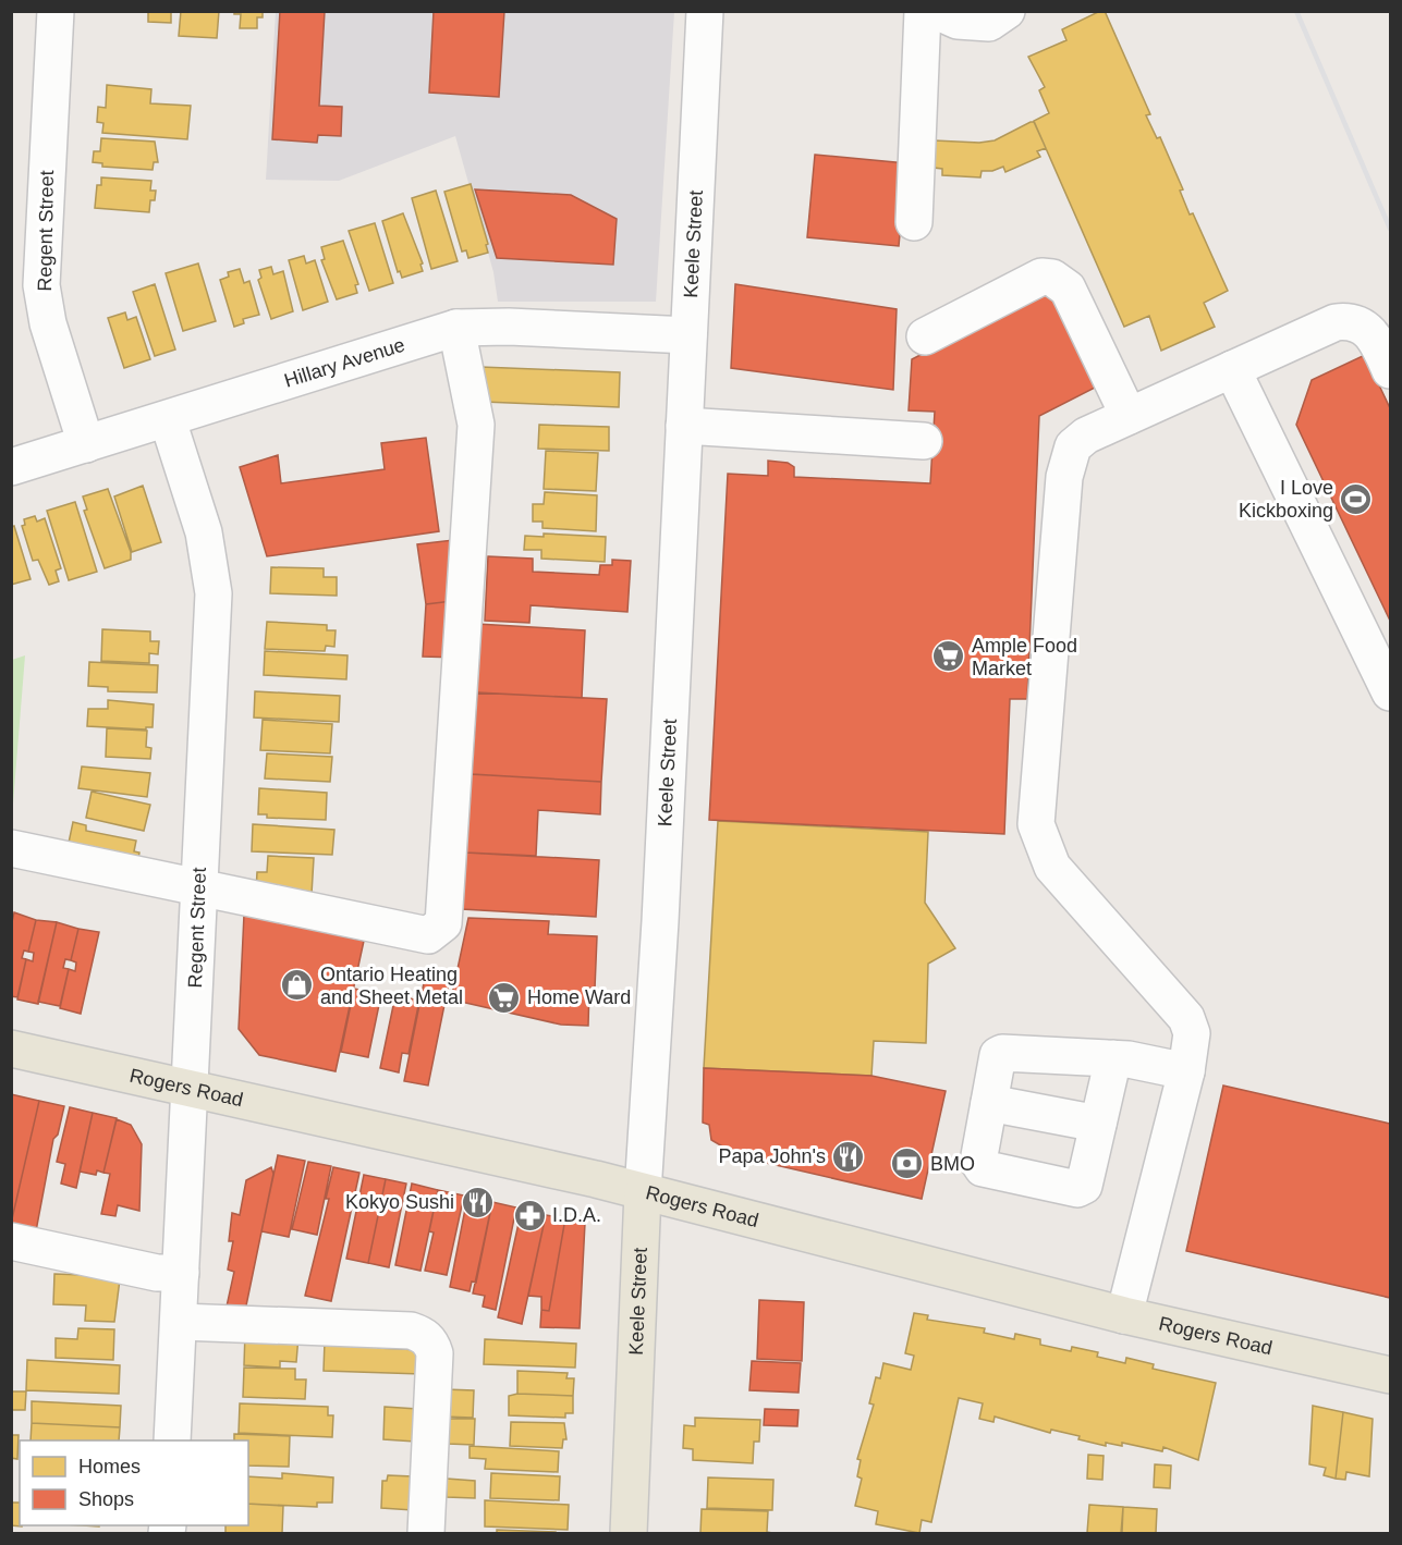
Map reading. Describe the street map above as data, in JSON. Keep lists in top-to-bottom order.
{
  "streets": {
    "main road": ["Keele Street", "Rogers Road"],
    "street": ["Regent Street", "Hillary Avenue"]
  },
  "crossings": [
    ["Regent Street", "Hillary Avenue"],
    ["Regent Street", "Rogers Road"],
    ["Keele Street", "Hillary Avenue"],
    ["Keele Street", "Rogers Road"]
  ],
  "places": {
    "sports": ["I Love Kickboxing"],
    "supermarket": ["Ample Food Market", "Home Ward"],
    "shop": ["Ontario Heating and Sheet Metal"],
    "restaurant": ["Papa John's", "Kokyo Sushi"],
    "bank": ["BMO"],
    "pharmacy": ["I.D.A."]
  },
  "legend": ["Homes", "Shops"]
}
